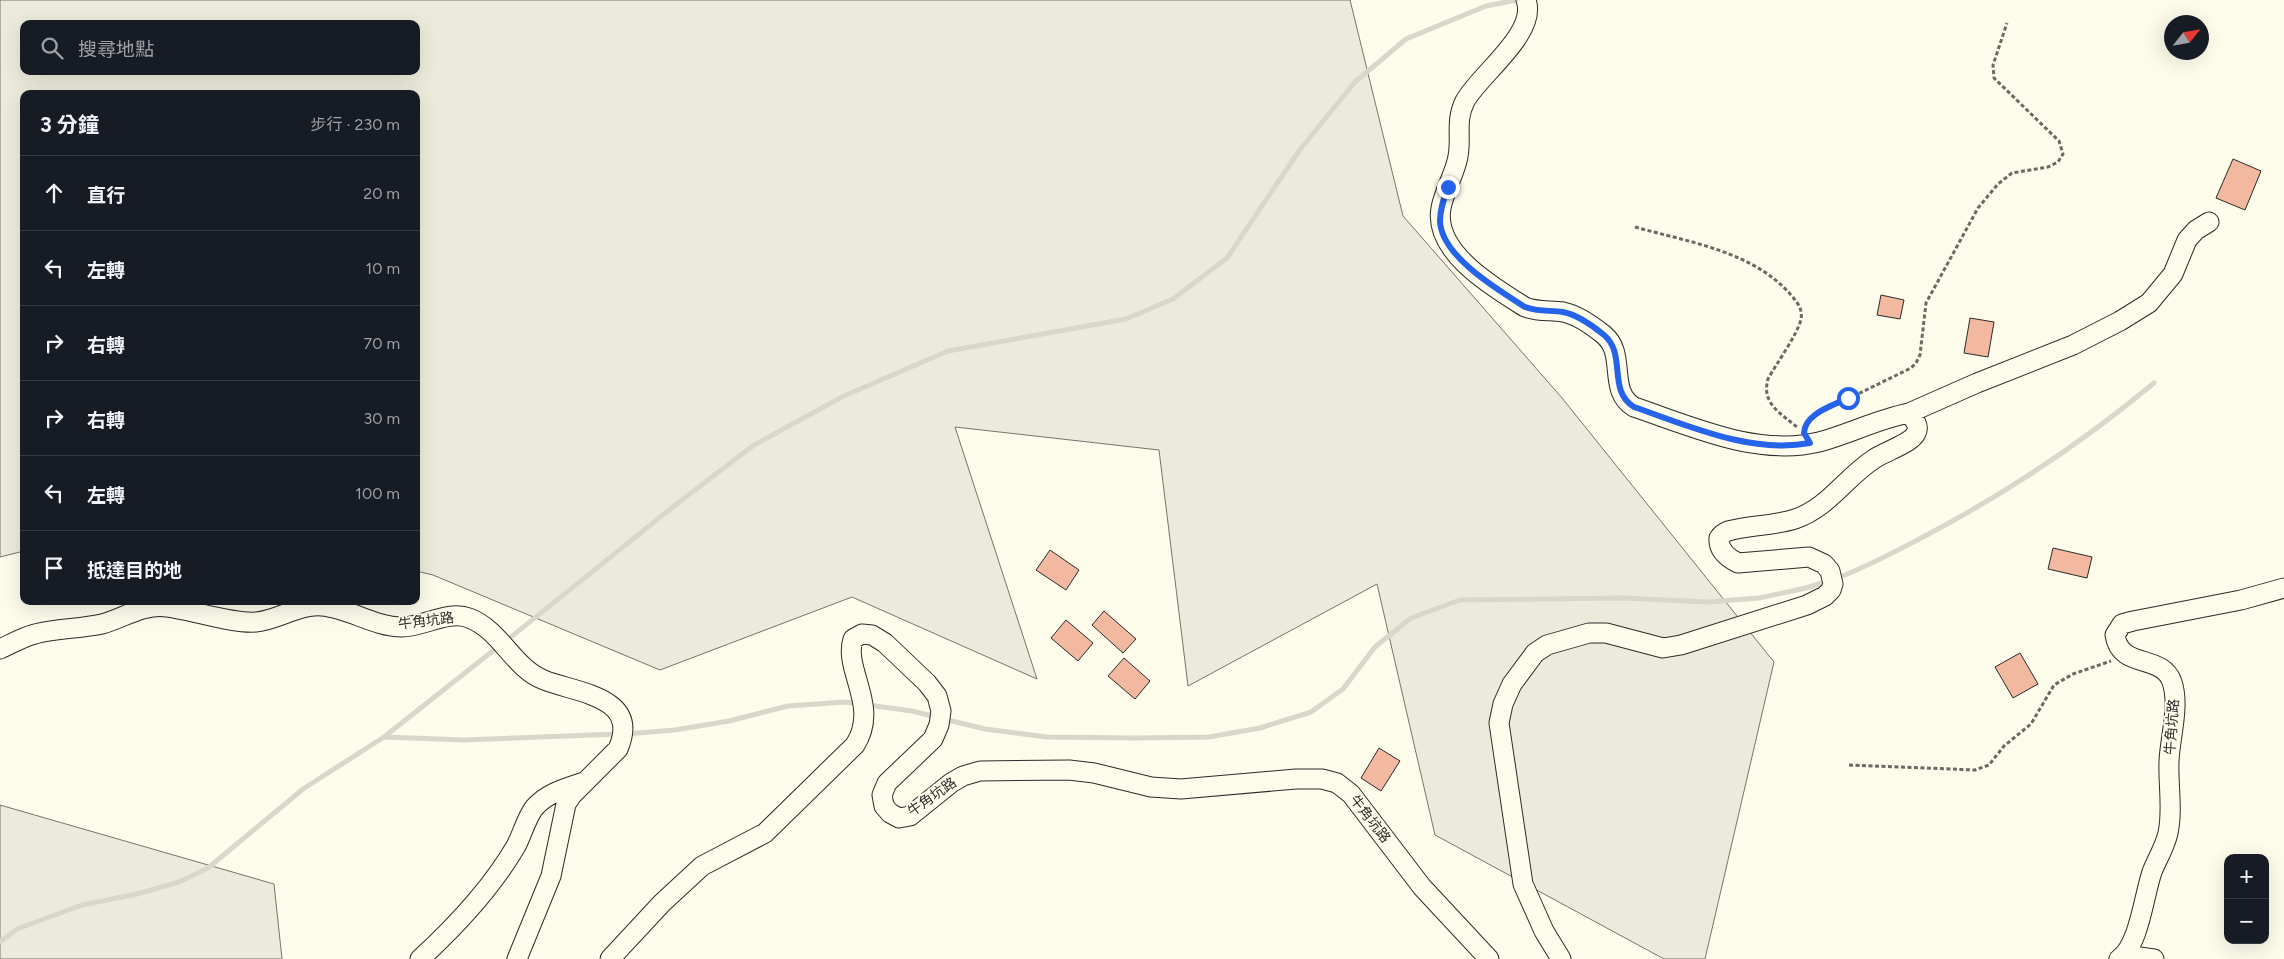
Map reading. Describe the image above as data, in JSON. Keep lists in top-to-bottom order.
{
  "streets": {
    "street": ["牛角坑路"]
  },
  "north": "top right",
  "page": {
    "search": "搜尋地點",
    "heading": ["3 分鐘", "步行 · 230 m"],
    "list": [
      ["直行", "20 m"],
      ["左轉", "10 m"],
      ["右轉", "70 m"],
      ["右轉", "30 m"],
      ["左轉", "100 m"],
      "抵達目的地"
    ],
    "map_buttons": ["+", "−"]
  }
}
